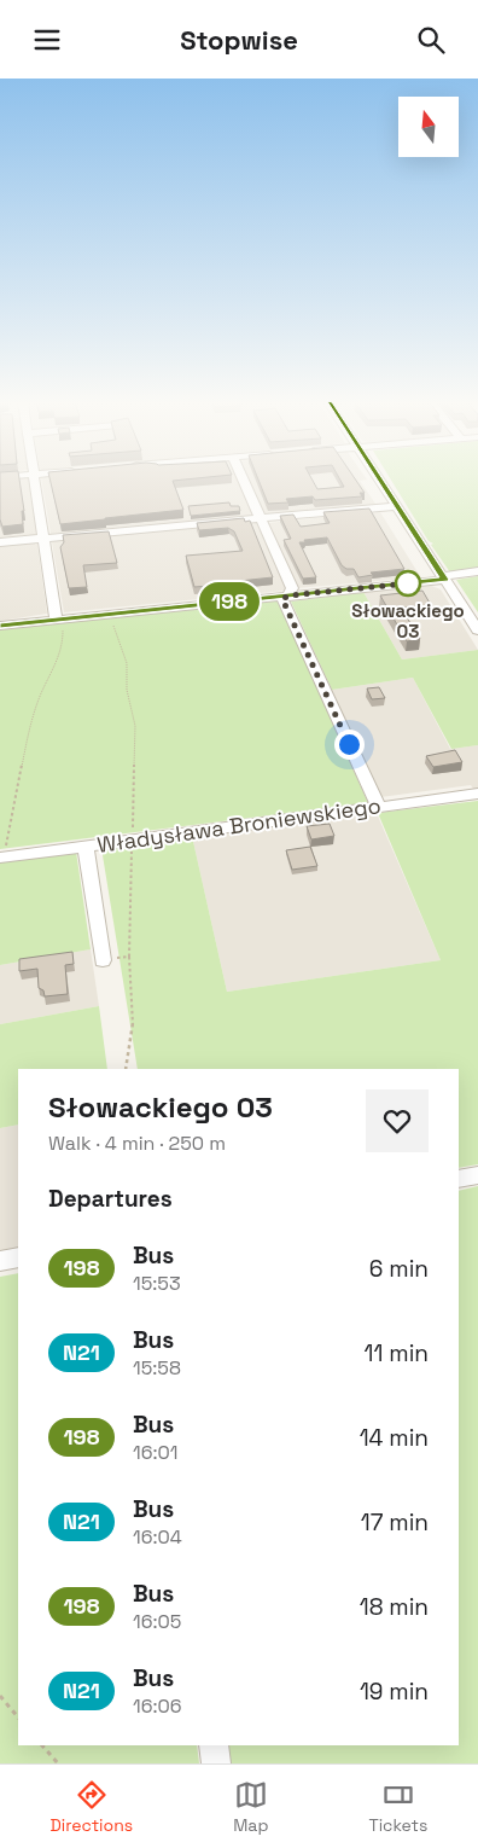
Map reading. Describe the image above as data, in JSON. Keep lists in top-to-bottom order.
{
  "streets": {
    "street": ["Władysława Broniewskiego"]
  },
  "places": ["Słowackiego 03"],
  "lines": ["bus line 198"],
  "north": "top",
  "page": {
    "header": "Stopwise",
    "on_map": "198",
    "heading": [
      ["Słowackiego 03", "Walk · 4 min · 250 m"],
      "Departures"
    ],
    "list": [
      {
        "mark": "198",
        "name": "Bus",
        "note": "15:53",
        "value": "6 min"
      },
      {
        "mark": "N21",
        "name": "Bus",
        "note": "15:58",
        "value": "11 min"
      },
      {
        "mark": "198",
        "name": "Bus",
        "note": "16:01",
        "value": "14 min"
      },
      {
        "mark": "N21",
        "name": "Bus",
        "note": "16:04",
        "value": "17 min"
      },
      {
        "mark": "198",
        "name": "Bus",
        "note": "16:05",
        "value": "18 min"
      },
      {
        "mark": "N21",
        "name": "Bus",
        "note": "16:06",
        "value": "19 min"
      }
    ],
    "tabs": ["Directions", "Map", "Tickets"]
  }
}
